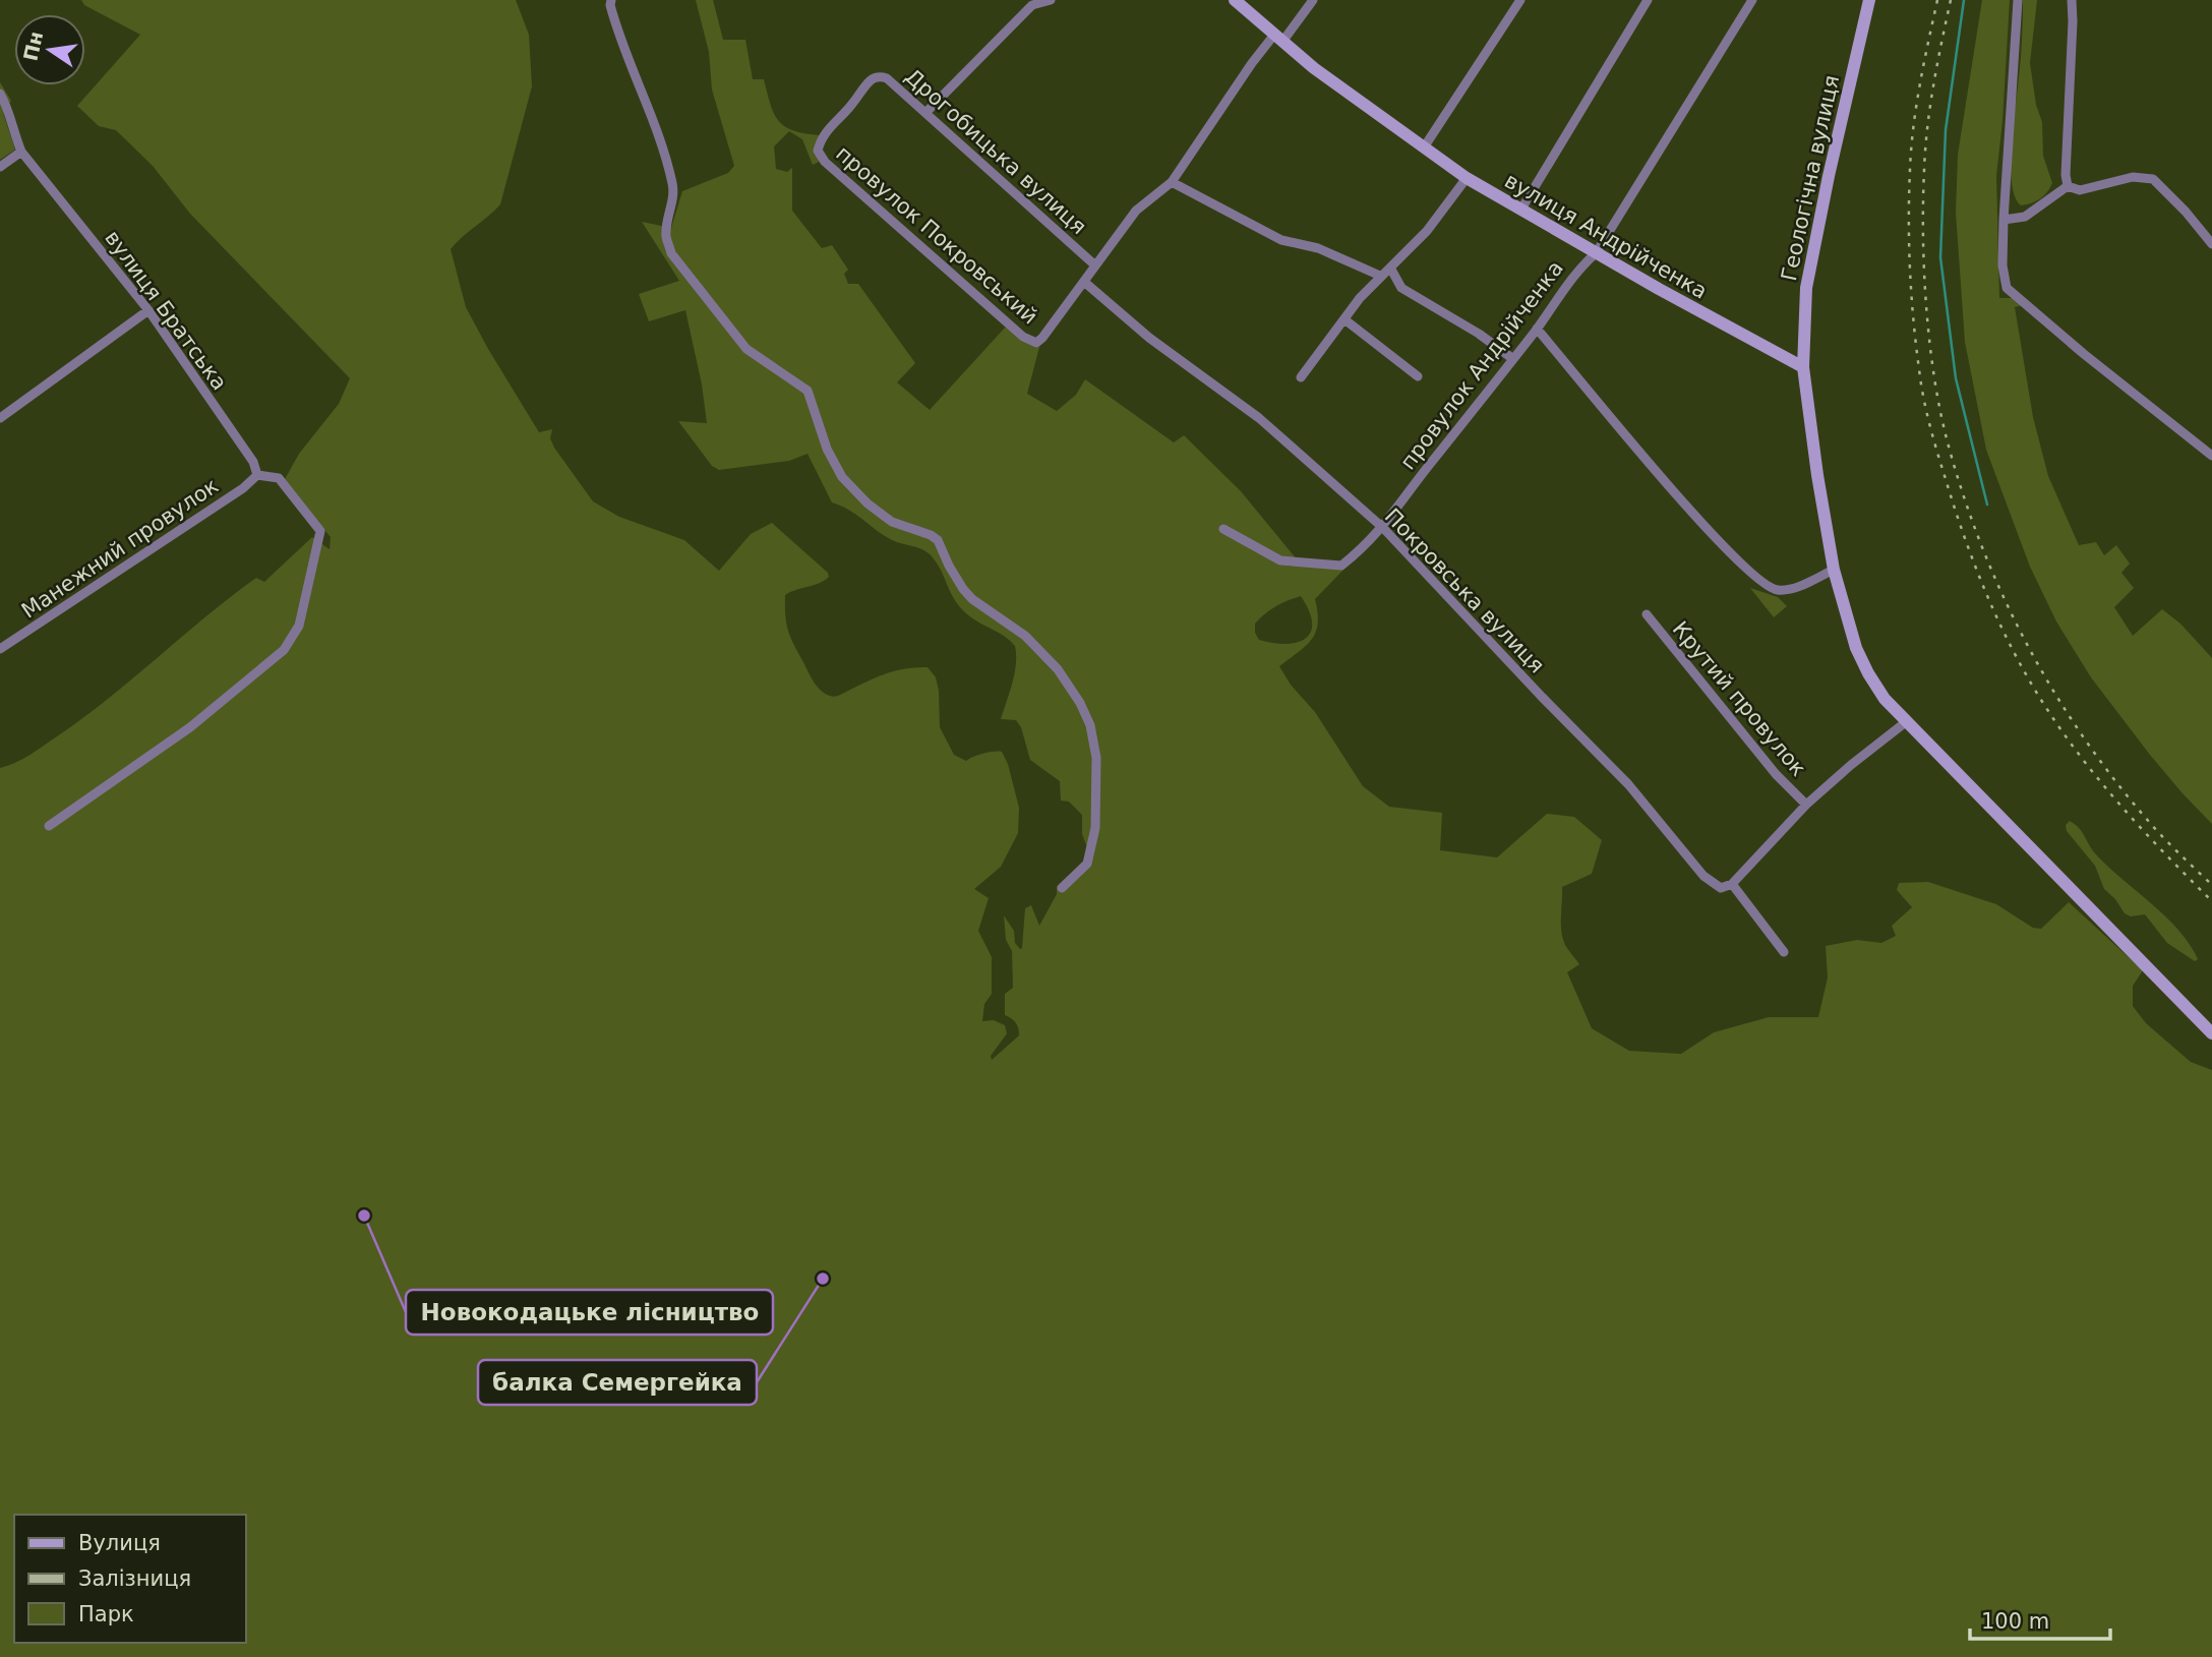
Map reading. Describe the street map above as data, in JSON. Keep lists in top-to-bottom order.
{
  "streets": {
    "street": [
      "Дрогобицька вулиця",
      "Геологічна вулиця",
      "провулок Покровський",
      "вулиця Андрійченка",
      "вулиця Братська",
      "провулок Андрійченка",
      "Манежний провулок",
      "Покровська вулиця",
      "Крутий провулок"
    ]
  },
  "crossings": [
    ["Дрогобицька вулиця", "провулок Покровський"],
    ["Геологічна вулиця", "вулиця Андрійченка"],
    ["провулок Покровський", "Покровська вулиця"],
    ["вулиця Андрійченка", "провулок Андрійченка"],
    ["вулиця Братська", "Манежний провулок"],
    ["провулок Андрійченка", "Покровська вулиця"],
    ["Покровська вулиця", "Крутий провулок"]
  ],
  "places": ["Новокодацьке лісництво", "балка Семергейка"],
  "legend": ["Вулиця", "Залізниця", "Парк"],
  "scale_bar": "100 m",
  "north": "left"
}
